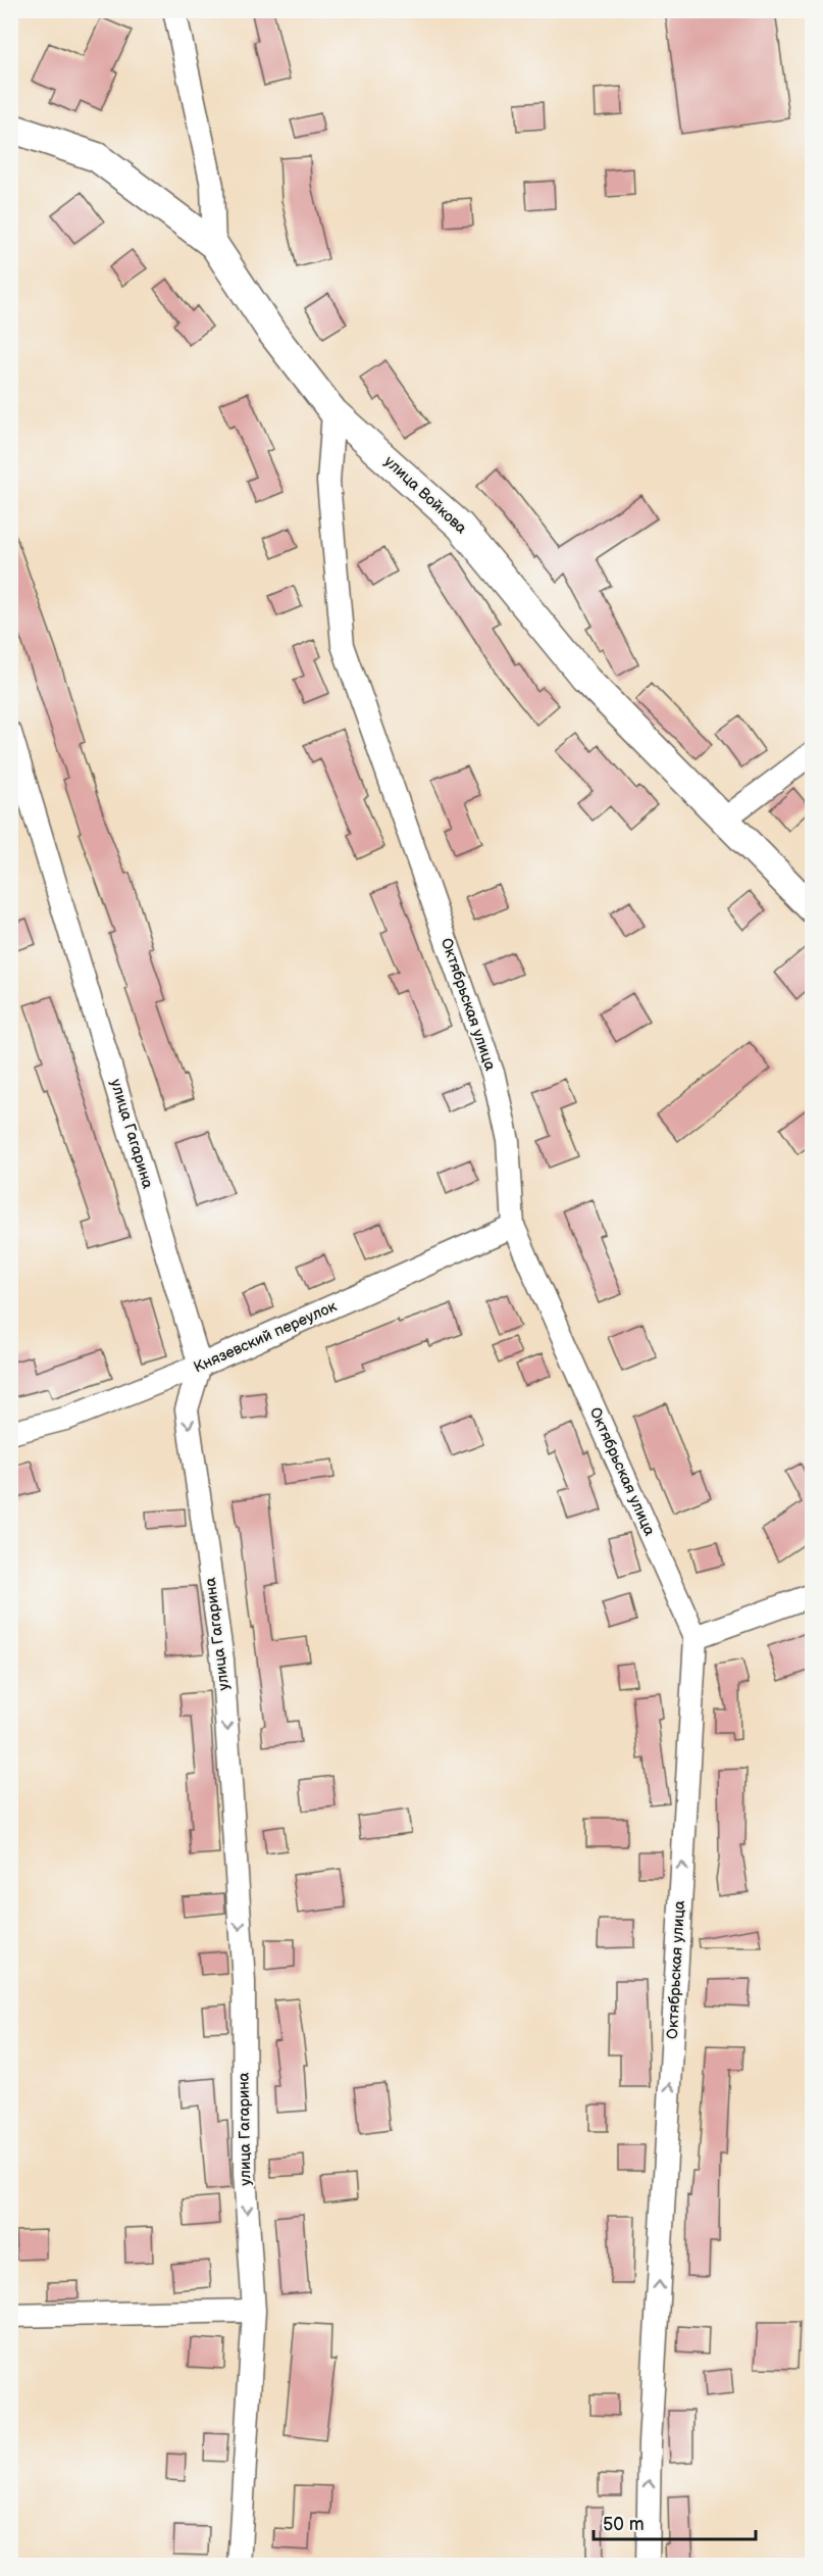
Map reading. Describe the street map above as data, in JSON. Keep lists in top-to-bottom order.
{
  "streets": {
    "street": [
      "улица Войкова",
      "Октябрьская улица",
      "улица Гагарина",
      "Князевский переулок"
    ]
  },
  "crossings": [
    ["улица Войкова", "Октябрьская улица"],
    ["Октябрьская улица", "Князевский переулок"],
    ["улица Гагарина", "Князевский переулок"]
  ],
  "one_way": ["Октябрьская улица", "улица Гагарина"],
  "scale_bar": "50 m"
}
